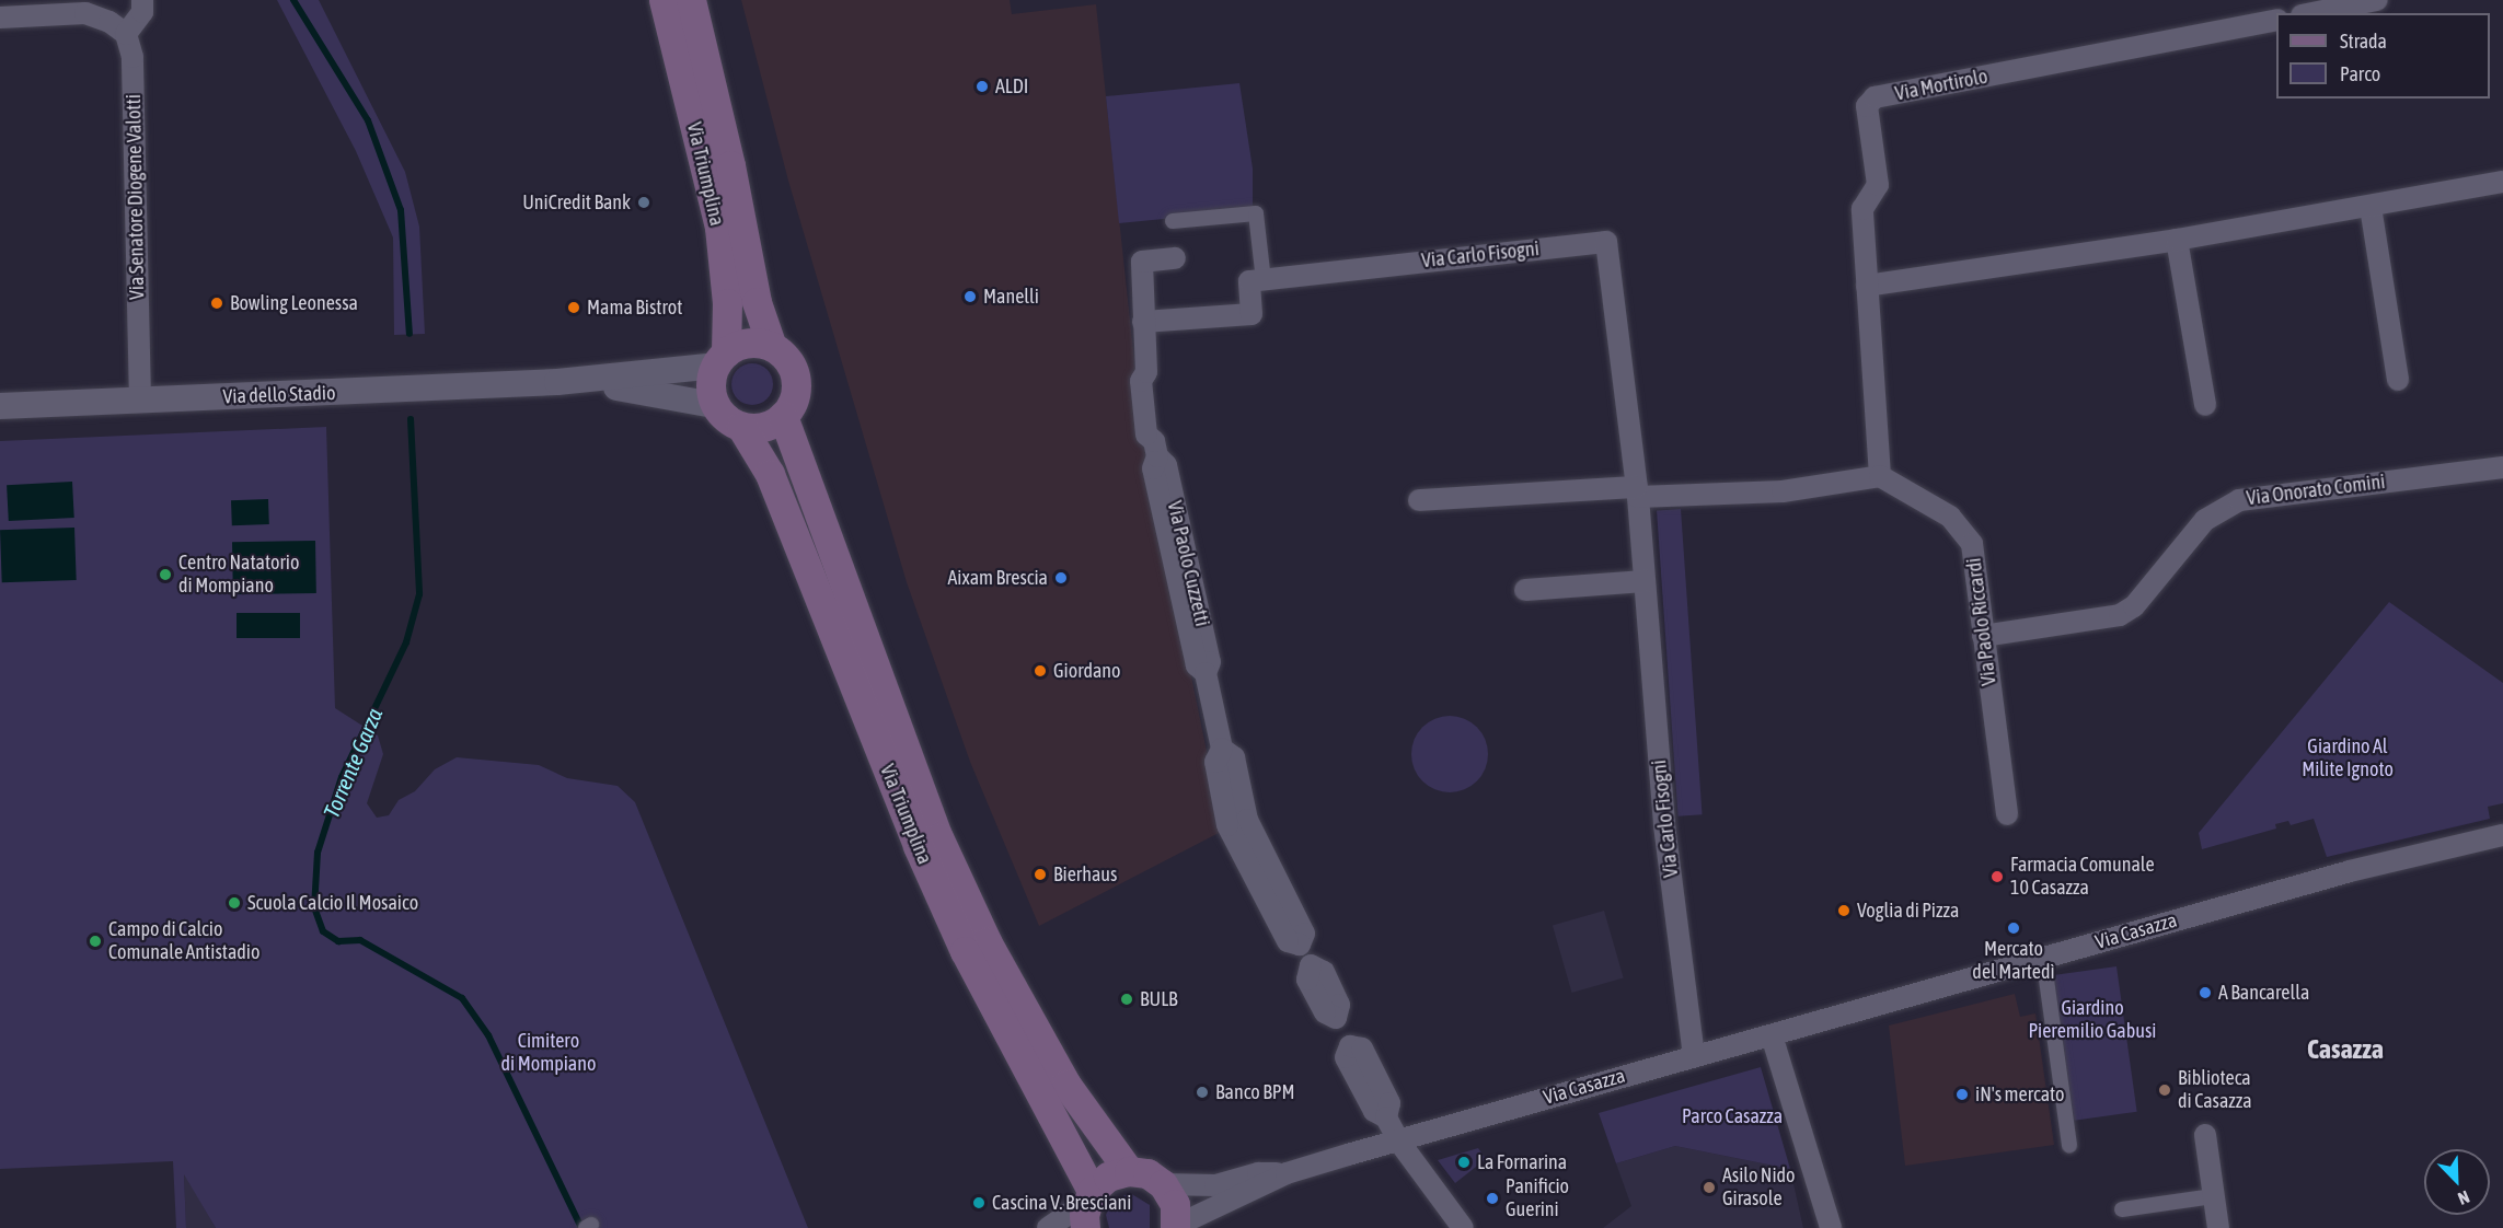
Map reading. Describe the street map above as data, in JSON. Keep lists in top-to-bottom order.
{
  "streets": {
    "main road": ["Via Triumplina"],
    "street": [
      "Via Mortirolo",
      "Via Senatore Diogene Valotti",
      "Via Carlo Fisogni",
      "Via dello Stadio",
      "Via Onorato Comini",
      "Via Paolo Cuzzetti",
      "Via Paolo Riccardi",
      "Via Casazza"
    ]
  },
  "crossings": [
    ["Via Triumplina", "Via dello Stadio"],
    ["Via Senatore Diogene Valotti", "Via dello Stadio"],
    ["Via Carlo Fisogni", "Via Casazza"],
    ["Via Onorato Comini", "Via Paolo Riccardi"],
    ["Via Paolo Cuzzetti", "Via Casazza"]
  ],
  "districts": ["Casazza"],
  "water": ["Torrente Garza"],
  "parks": [
    "Giardino Al Milite Ignoto",
    "Giardino Pieremilio Gabusi",
    "Cimitero di Mompiano",
    "Parco Casazza"
  ],
  "places": [
    "ALDI",
    "UniCredit Bank",
    "Manelli",
    "Bowling Leonessa",
    "Mama Bistrot",
    "Centro Natatorio di Mompiano",
    "Aixam Brescia",
    "Giordano",
    "Bierhaus",
    "Farmacia Comunale 10 Casazza",
    "Scuola Calcio Il Mosaico",
    "Voglia di Pizza",
    "Mercato del Martedì",
    "Campo di Calcio Comunale Antistadio",
    "A Bancarella",
    "BULB",
    "Biblioteca di Casazza",
    "Banco BPM",
    "iN's mercato",
    "La Fornarina",
    "Asilo Nido Girasole",
    "Panificio Guerini",
    "Cascina V. Bresciani"
  ],
  "legend": ["Strada", "Parco"],
  "north": "bottom right"
}
